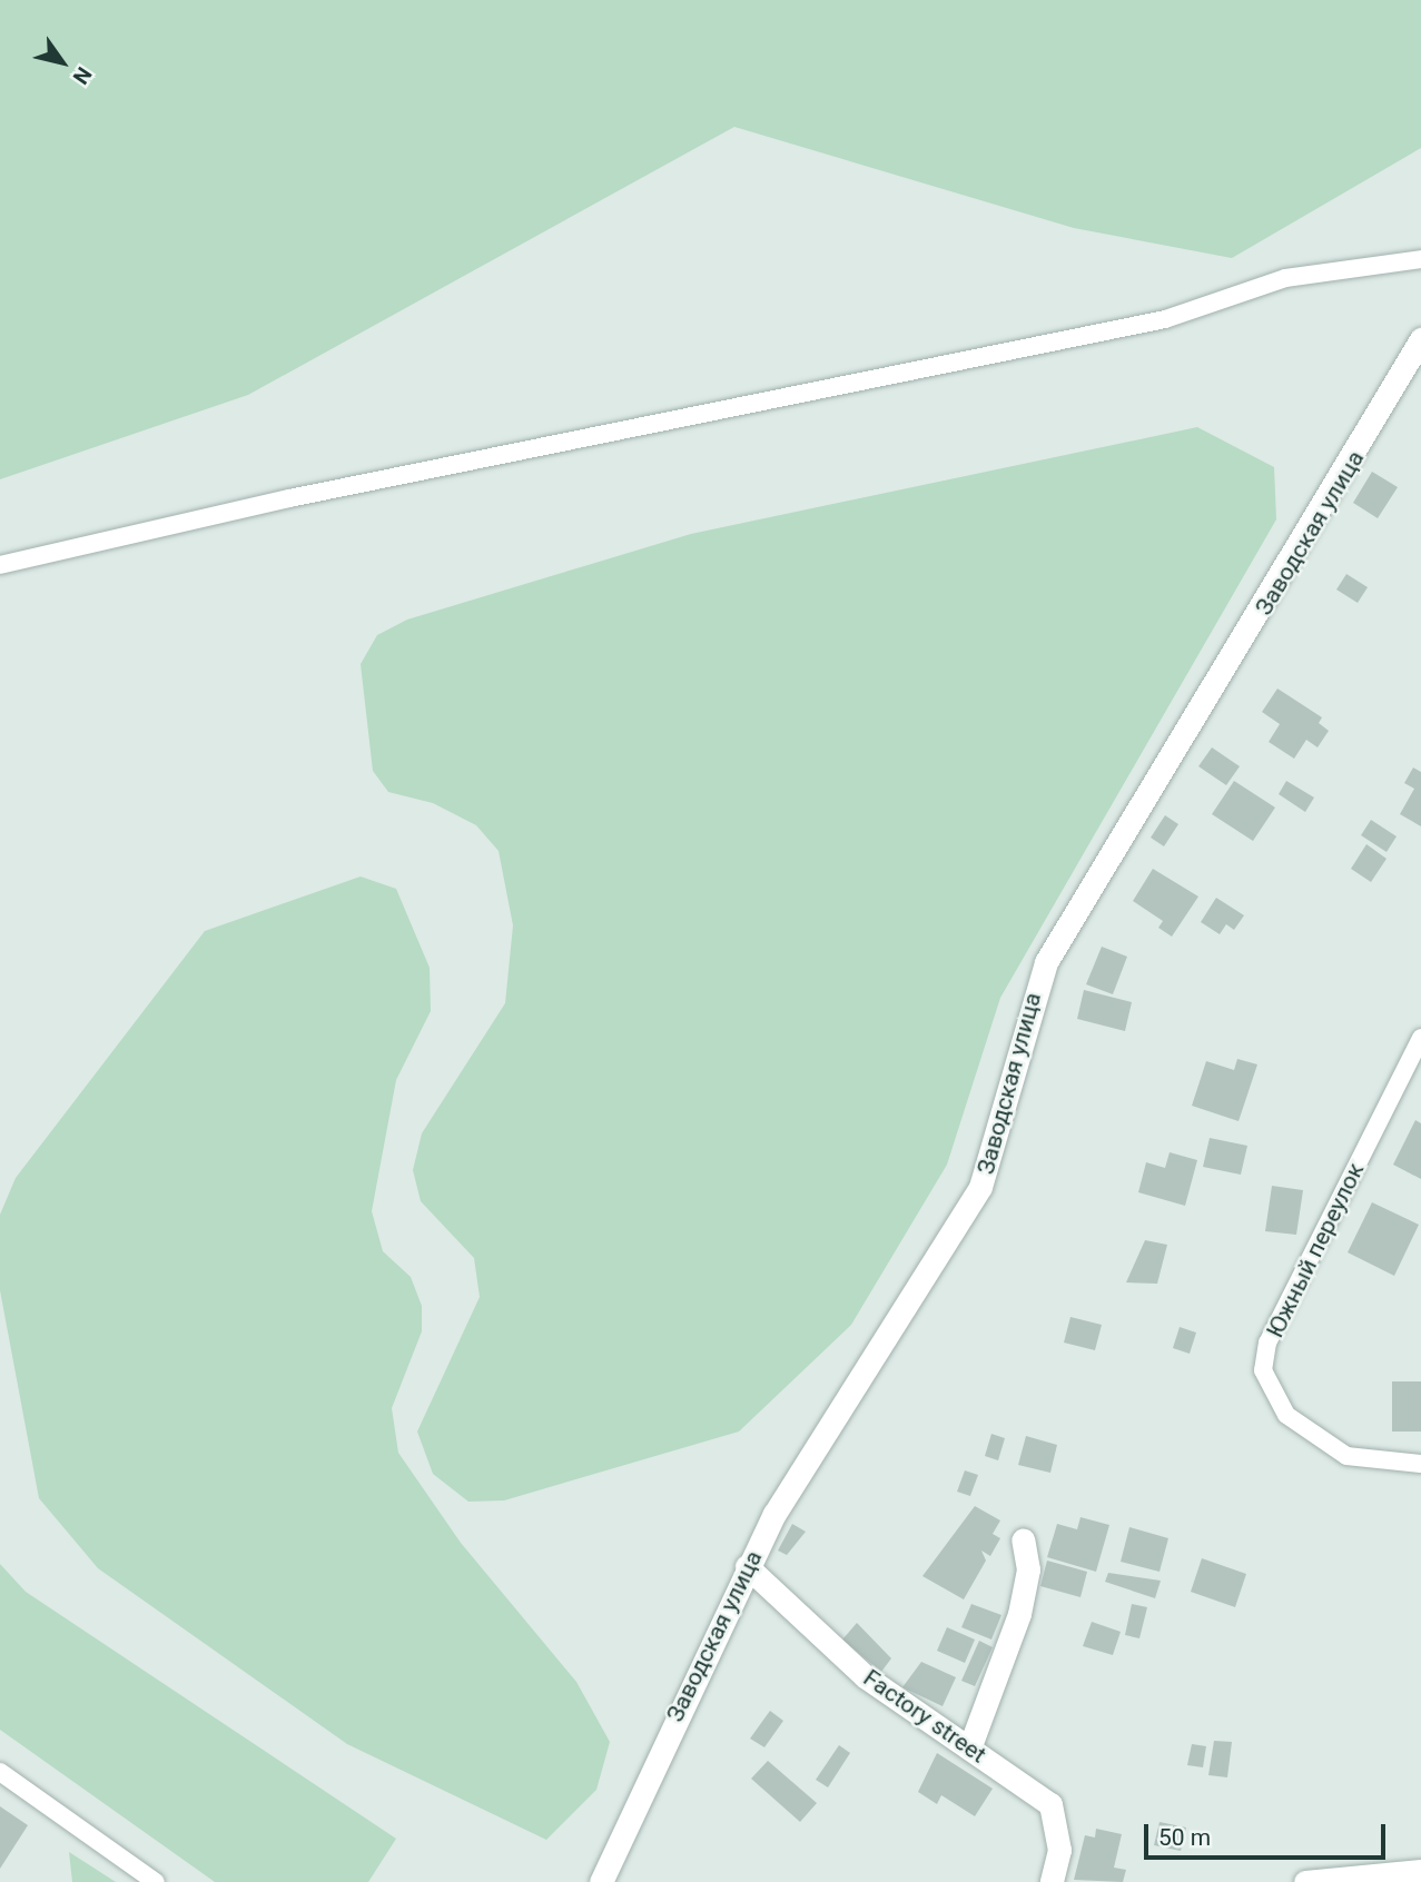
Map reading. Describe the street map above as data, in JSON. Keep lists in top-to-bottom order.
{
  "streets": {
    "street": ["Заводская улица", "Factory street"],
    "lane": ["Южный переулок"]
  },
  "crossings": [
    ["Заводская улица", "Factory street"]
  ],
  "scale_bar": "50 m",
  "north": "bottom right"
}
